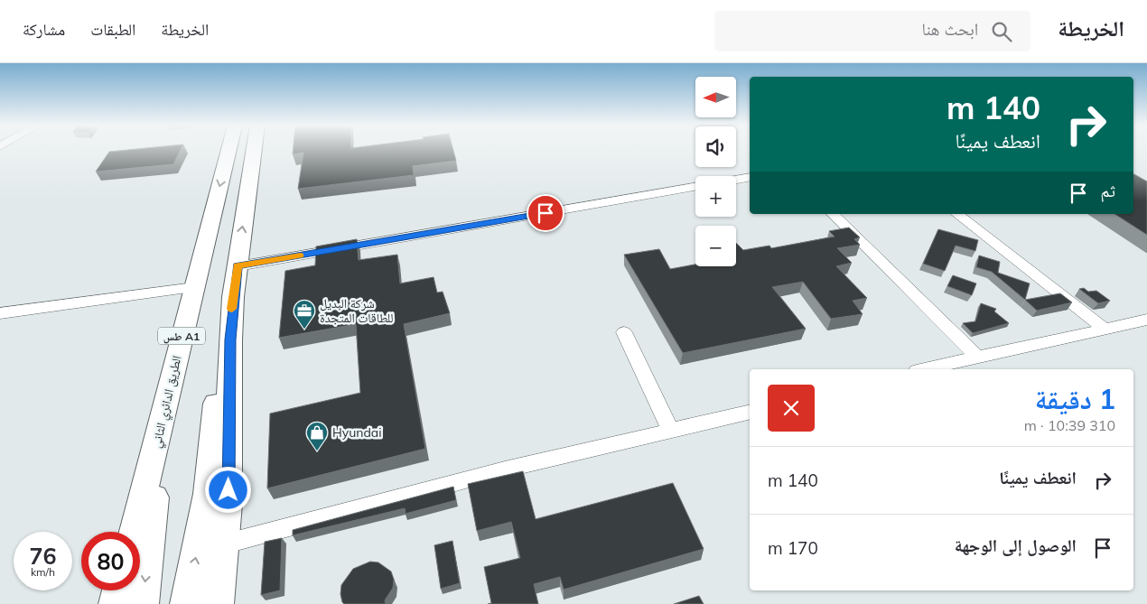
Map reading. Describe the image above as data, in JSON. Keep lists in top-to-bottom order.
{
  "streets": {
    "highway": ["طس A1", "الطريق الدائري الثاني"]
  },
  "places": {
    "office": ["شركة البديل للطاقات المتجدة"],
    "shop": ["Hyundai"]
  },
  "north": "left",
  "page": {
    "header": "الخريطة",
    "search": "ابحث هنا",
    "nav": ["الخريطة", "الطبقات", "مشاركة"],
    "map_buttons": ["+", "−"],
    "turn": ["140 m", "انعطف يمينًا"],
    "then": "ثم",
    "heading": ["1 دقيقة", "310 m · 10:39"],
    "list": [
      {
        "name": "انعطف يمينًا",
        "value": "140 m"
      },
      {
        "name": "الوصول إلى الوجهة",
        "value": "170 m"
      }
    ],
    "speed": "76 km/h",
    "limit": "80"
  }
}
